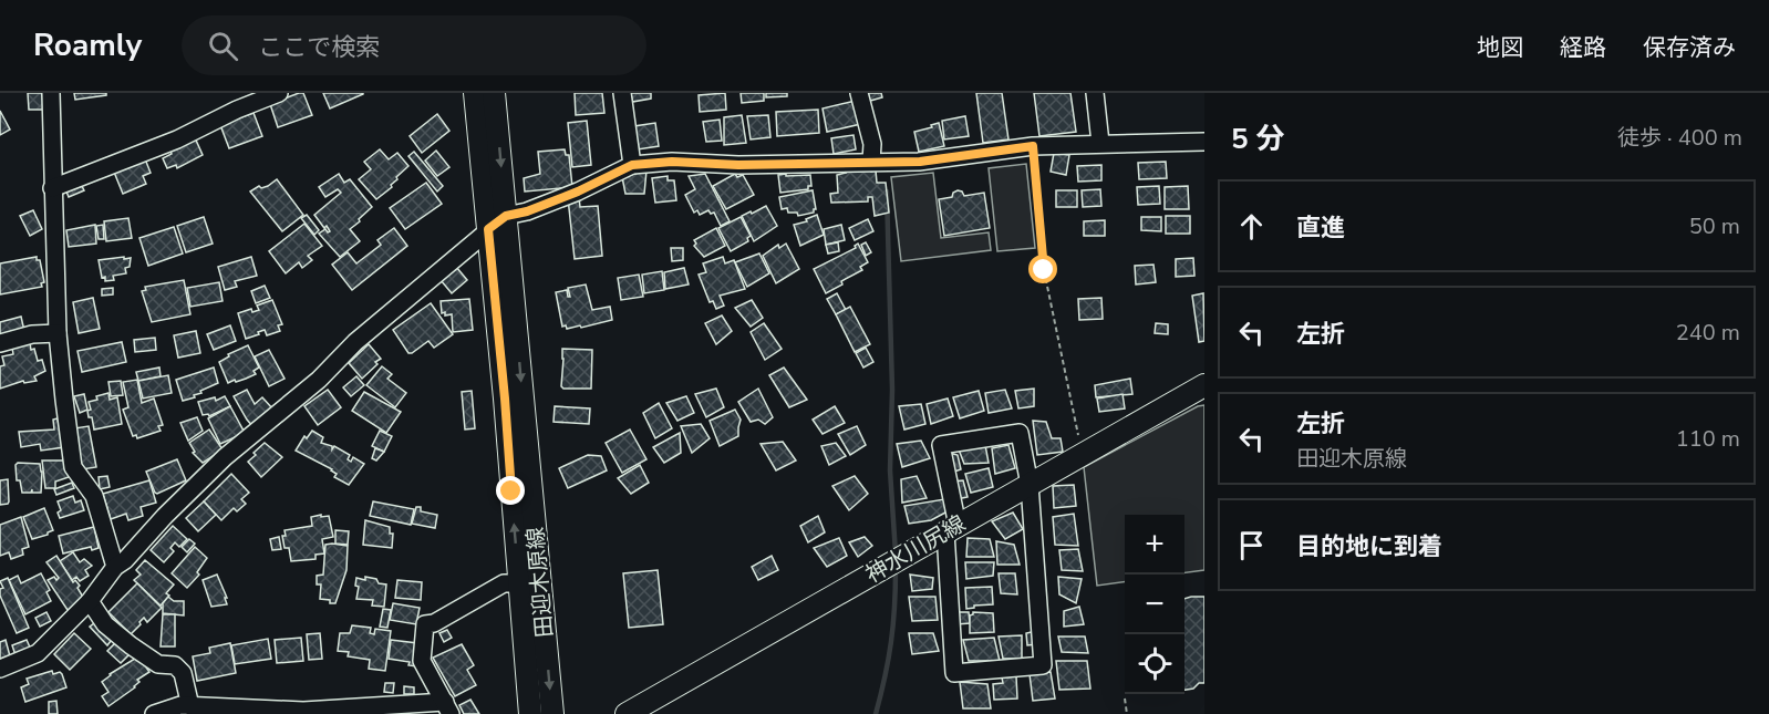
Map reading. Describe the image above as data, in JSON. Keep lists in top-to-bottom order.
{
  "streets": {
    "main road": ["神水川尻線", "田迎木原線"]
  },
  "page": {
    "header": "Roamly",
    "search": "ここで検索",
    "nav": ["地図", "経路", "保存済み"],
    "heading": ["5 分", "徒歩 · 400 m"],
    "list": [
      ["直進", "50 m"],
      ["左折", "240 m"],
      ["左折", "田迎木原線", "110 m"],
      "目的地に到着"
    ],
    "map_buttons": ["+", "−"]
  }
}
